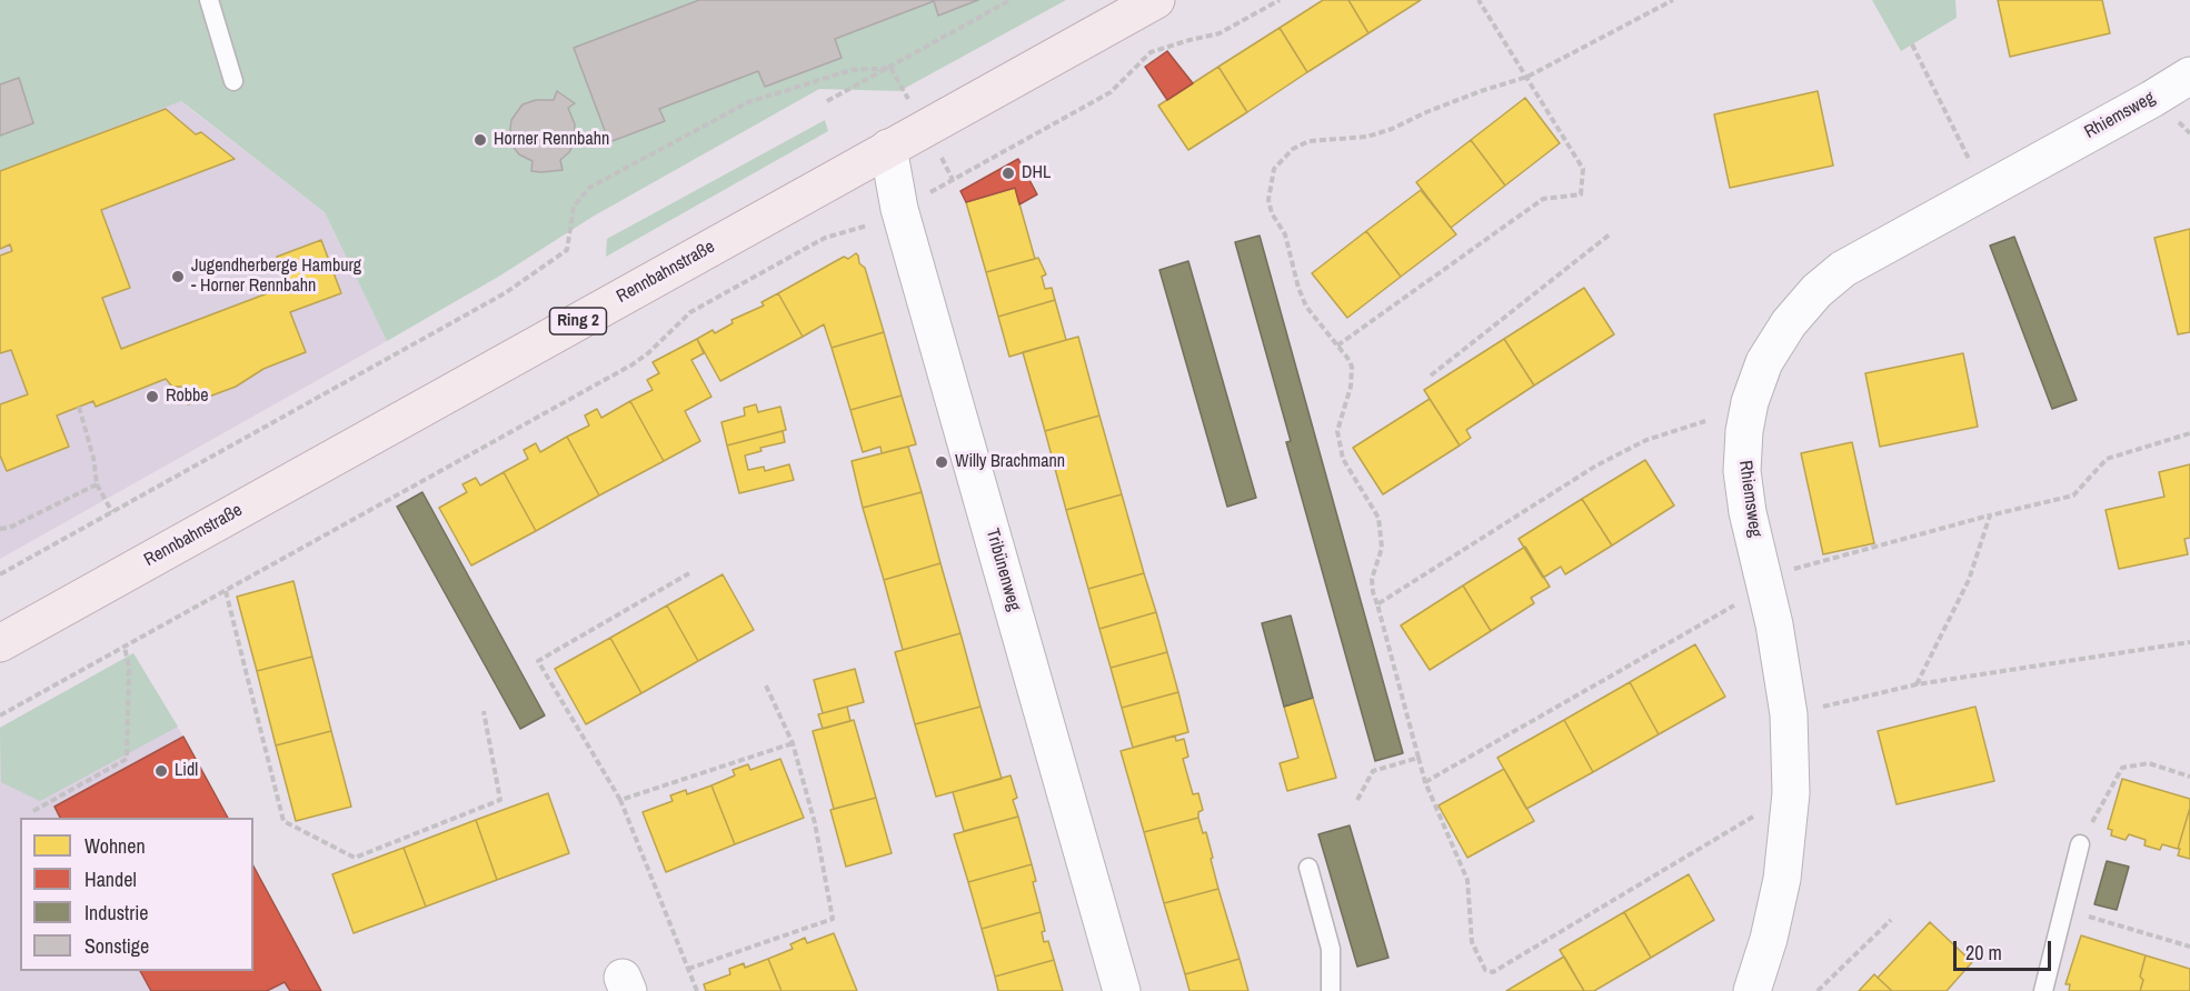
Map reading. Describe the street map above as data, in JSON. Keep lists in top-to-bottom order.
{
  "streets": {
    "main road": ["Rennbahnstraße", "Ring 2"],
    "street": ["Rhiemsweg", "Tribünenweg"]
  },
  "crossings": [
    ["Rennbahnstraße", "Tribünenweg"]
  ],
  "places": [
    "Horner Rennbahn",
    "DHL",
    "Jugendherberge Hamburg - Horner Rennbahn",
    "Robbe",
    "Willy Brachmann",
    "Lidl"
  ],
  "legend": [
    "Wohnen",
    "Handel",
    "Industrie",
    "Sonstige"
  ],
  "scale_bar": "20 m"
}
